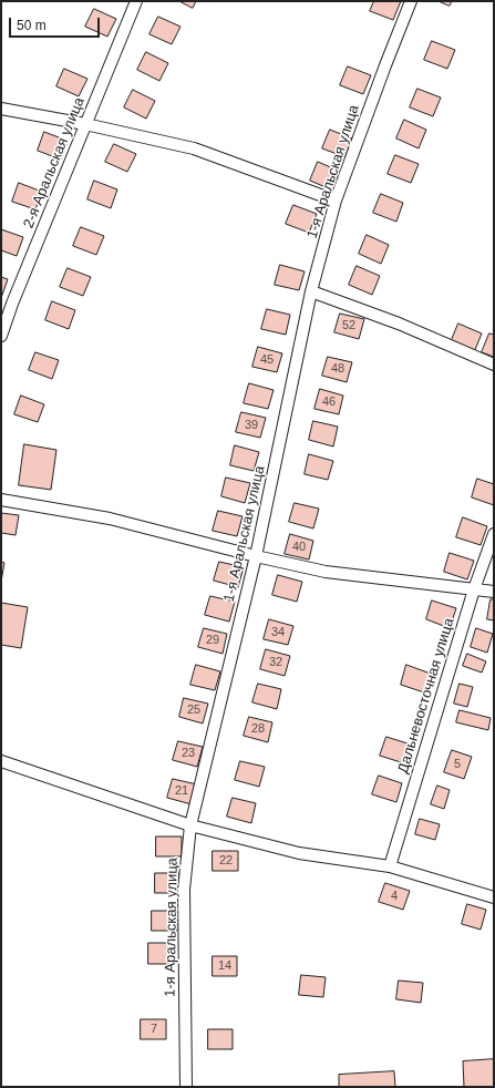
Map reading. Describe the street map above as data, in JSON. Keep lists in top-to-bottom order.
{
  "streets": {
    "street": ["2-я Аральская улица", "1-я Аральская улица", "Дальневосточная улица"]
  },
  "house_numbers": [
    "52",
    "45",
    "48",
    "46",
    "39",
    "40",
    "34",
    "29",
    "32",
    "25",
    "28",
    "23",
    "5",
    "21",
    "22",
    "4",
    "14",
    "7"
  ],
  "scale_bar": "50 m"
}
